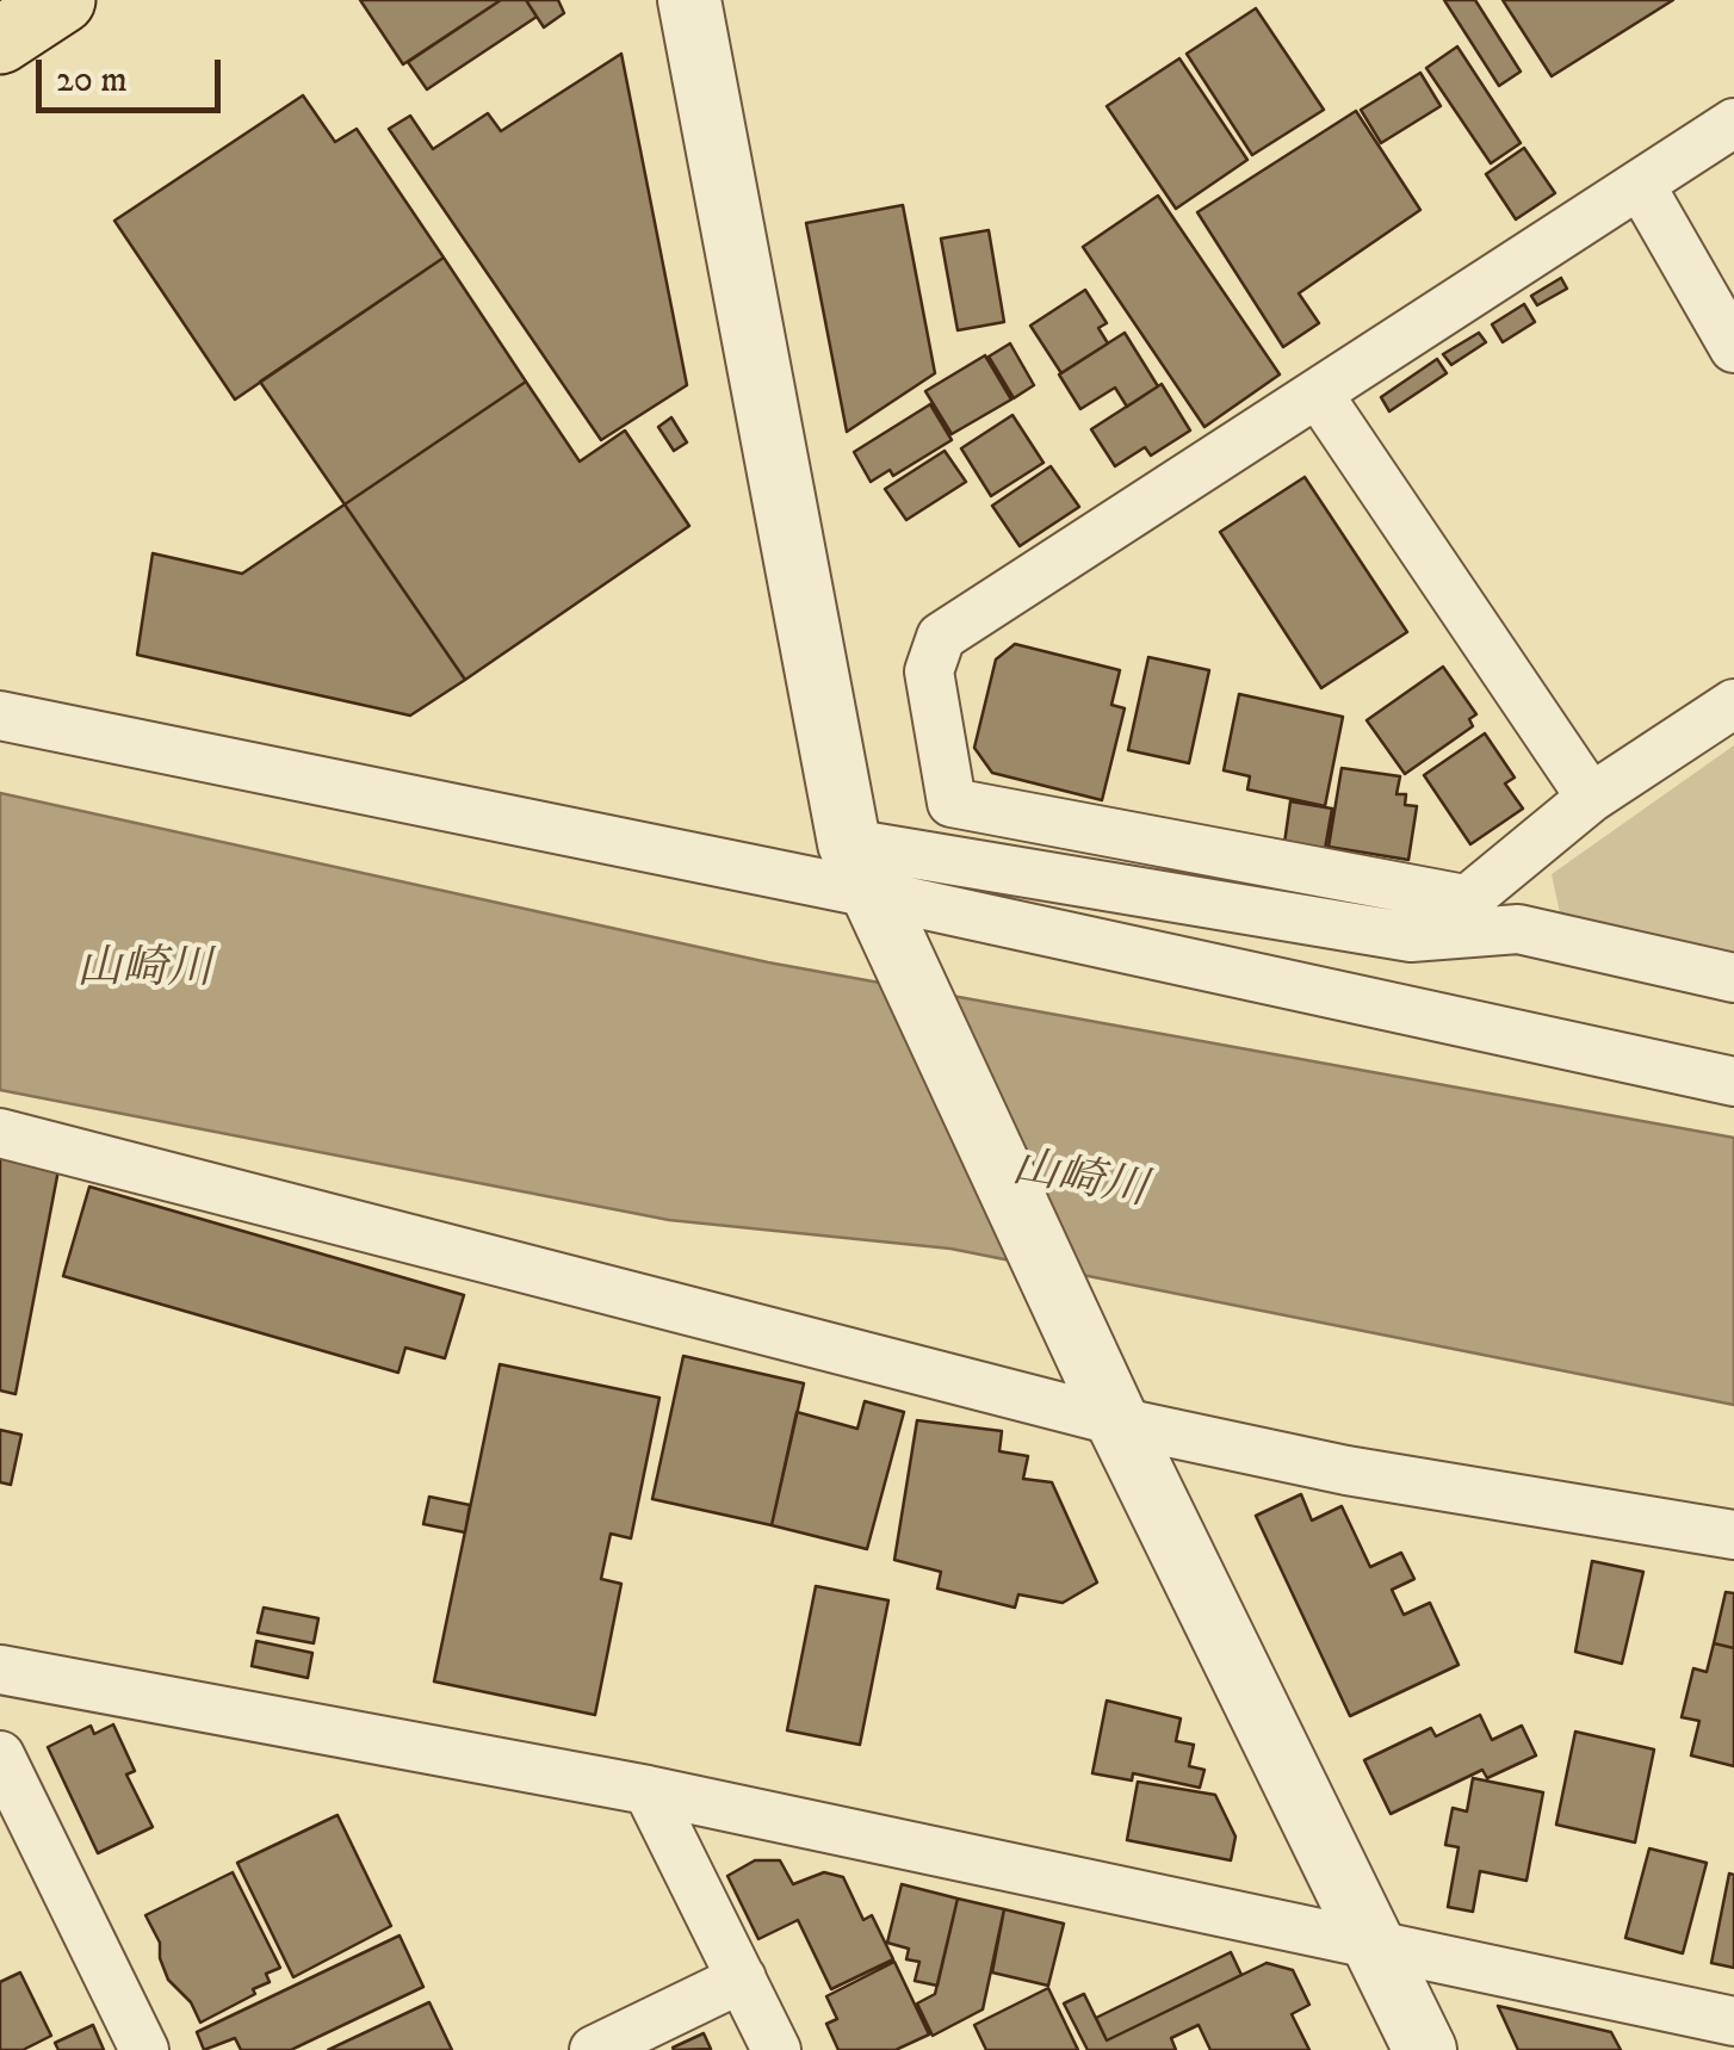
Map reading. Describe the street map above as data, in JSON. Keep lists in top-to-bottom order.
{
  "water": ["山崎川"],
  "scale_bar": "20 m"
}
